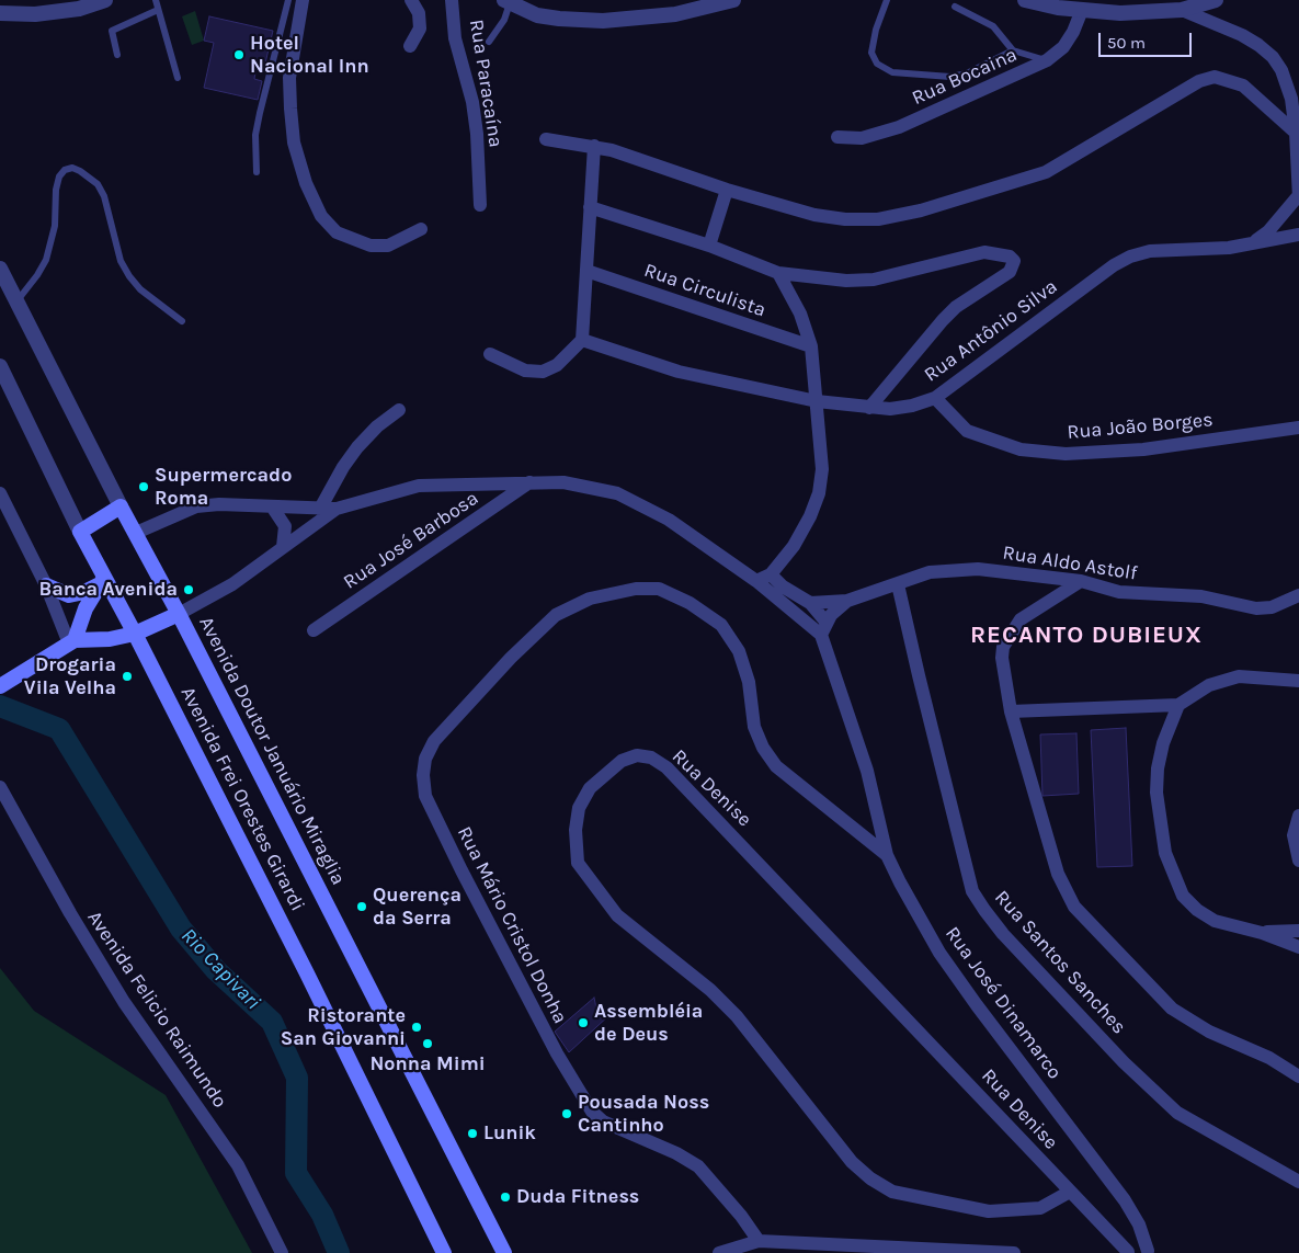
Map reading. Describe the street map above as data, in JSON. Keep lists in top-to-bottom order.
{
  "streets": {
    "main road": ["Avenida Doutor Januário Miraglia", "Avenida Frei Orestes Girardi"],
    "street": [
      "Rua Bocaina",
      "Rua Paracaína",
      "Rua Circulista",
      "Rua Antônio Silva",
      "Rua João Borges",
      "Rua José Barbosa",
      "Rua Aldo Astolf",
      "Rua Denise",
      "Rua Mário Cristol Donha",
      "Rua Santos Sanches",
      "Rua José Dinamarco",
      "Avenida Felicio Raimundo"
    ]
  },
  "crossings": [
    ["Rua Antônio Silva", "Rua João Borges"],
    ["Rua Aldo Astolf", "Rua Santos Sanches"],
    ["Rua Aldo Astolf", "Rua José Dinamarco"],
    ["Rua Mário Cristol Donha", "Rua José Dinamarco"]
  ],
  "districts": ["RECANTO DUBIEUX"],
  "water": ["Rio Capivari"],
  "places": [
    "Hotel Nacional Inn",
    "Supermercado Roma",
    "Banca Avenida",
    "Drogaria Vila Velha",
    "Querença da Serra",
    "Assembléia de Deus",
    "Ristorante San Giovanni",
    "Nonna Mimi",
    "Pousada Noss Cantinho",
    "Lunik",
    "Duda Fitness"
  ],
  "scale_bar": "50 m"
}
